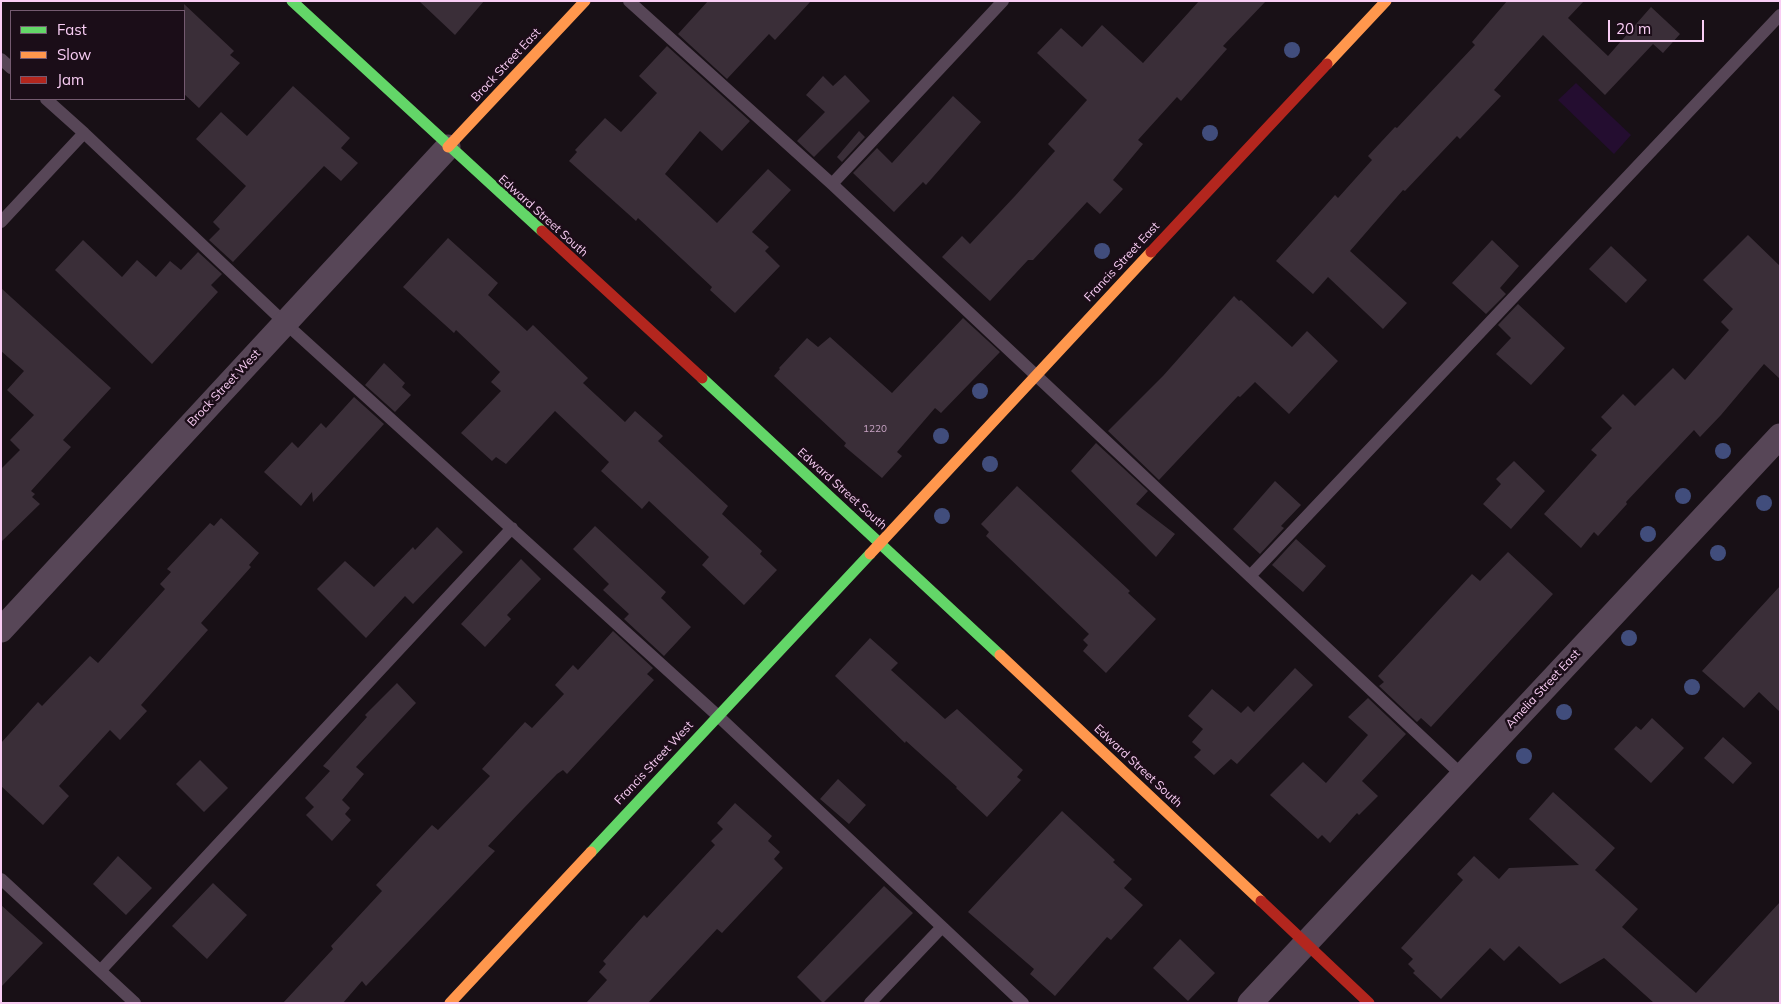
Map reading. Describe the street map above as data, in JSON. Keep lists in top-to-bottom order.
{
  "streets": {
    "street": [
      "Brock Street East",
      "Edward Street South",
      "Francis Street East",
      "Brock Street West",
      "Amelia Street East",
      "Francis Street West"
    ]
  },
  "crossings": [
    ["Brock Street East", "Edward Street South"],
    ["Brock Street East", "Brock Street West"],
    ["Edward Street South", "Francis Street East"],
    ["Edward Street South", "Brock Street West"],
    ["Edward Street South", "Amelia Street East"],
    ["Edward Street South", "Francis Street West"],
    ["Francis Street East", "Francis Street West"]
  ],
  "house_numbers": ["1220"],
  "legend": ["Fast", "Slow", "Jam"],
  "scale_bar": "20 m"
}
